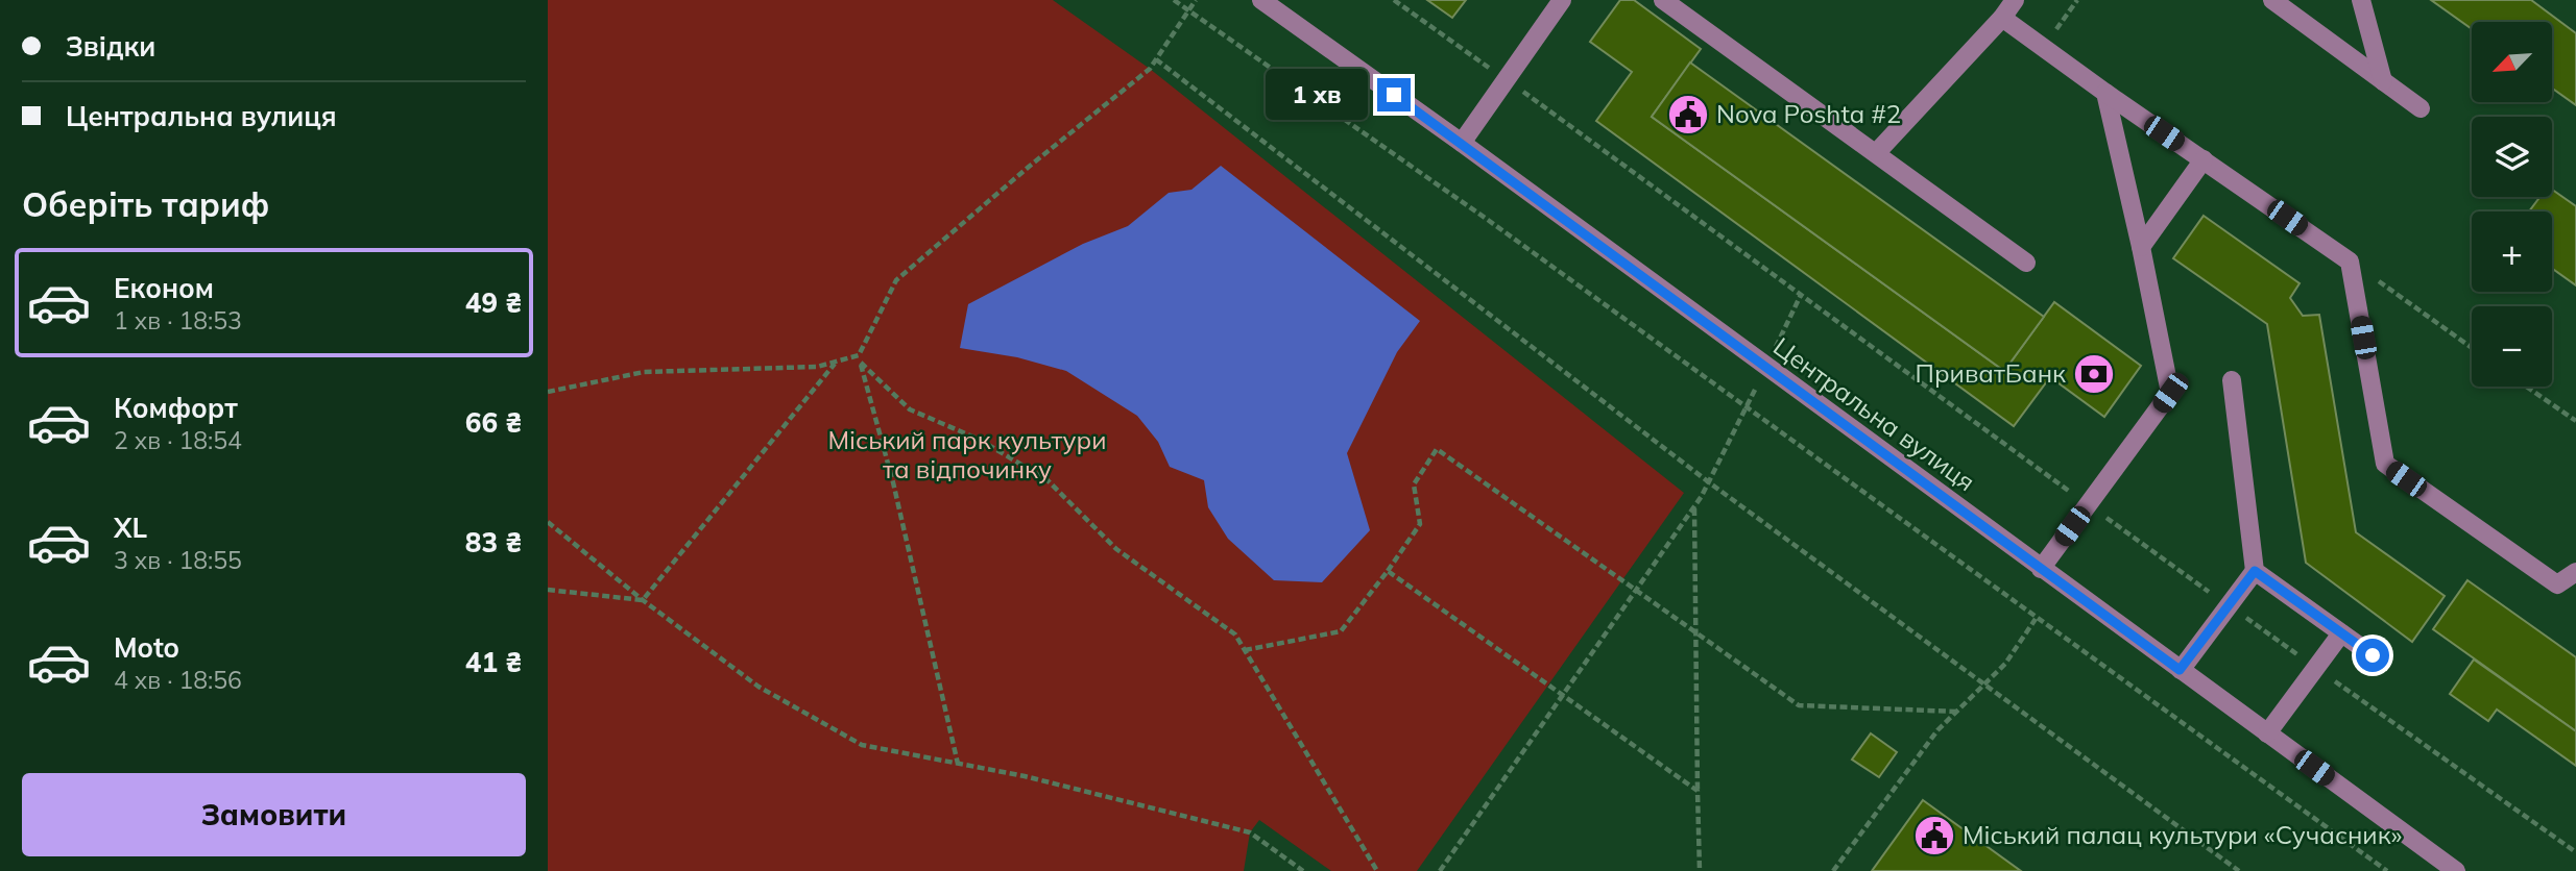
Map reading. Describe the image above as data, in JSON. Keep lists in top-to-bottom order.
{
  "streets": {
    "street": ["Центральна вулиця"]
  },
  "parks": ["Міський парк культури та відпочинку"],
  "places": {
    "public building": ["Nova Poshta #2", "Міський палац культури «Сучасник»"],
    "bank": ["ПриватБанк"]
  },
  "north": "bottom left",
  "page": {
    "banner": ["Звідки", "Центральна вулиця"],
    "map_buttons": ["+", "−"],
    "bubble": "1 хв",
    "heading": "Оберіть тариф",
    "list": [
      {
        "name": "Економ",
        "note": "1 хв · 18:53",
        "value": "49 ₴"
      },
      {
        "name": "Комфорт",
        "note": "2 хв · 18:54",
        "value": "66 ₴"
      },
      {
        "name": "XL",
        "note": "3 хв · 18:55",
        "value": "83 ₴"
      },
      {
        "name": "Moto",
        "note": "4 хв · 18:56",
        "value": "41 ₴"
      }
    ],
    "buttons": "Замовити"
  }
}
